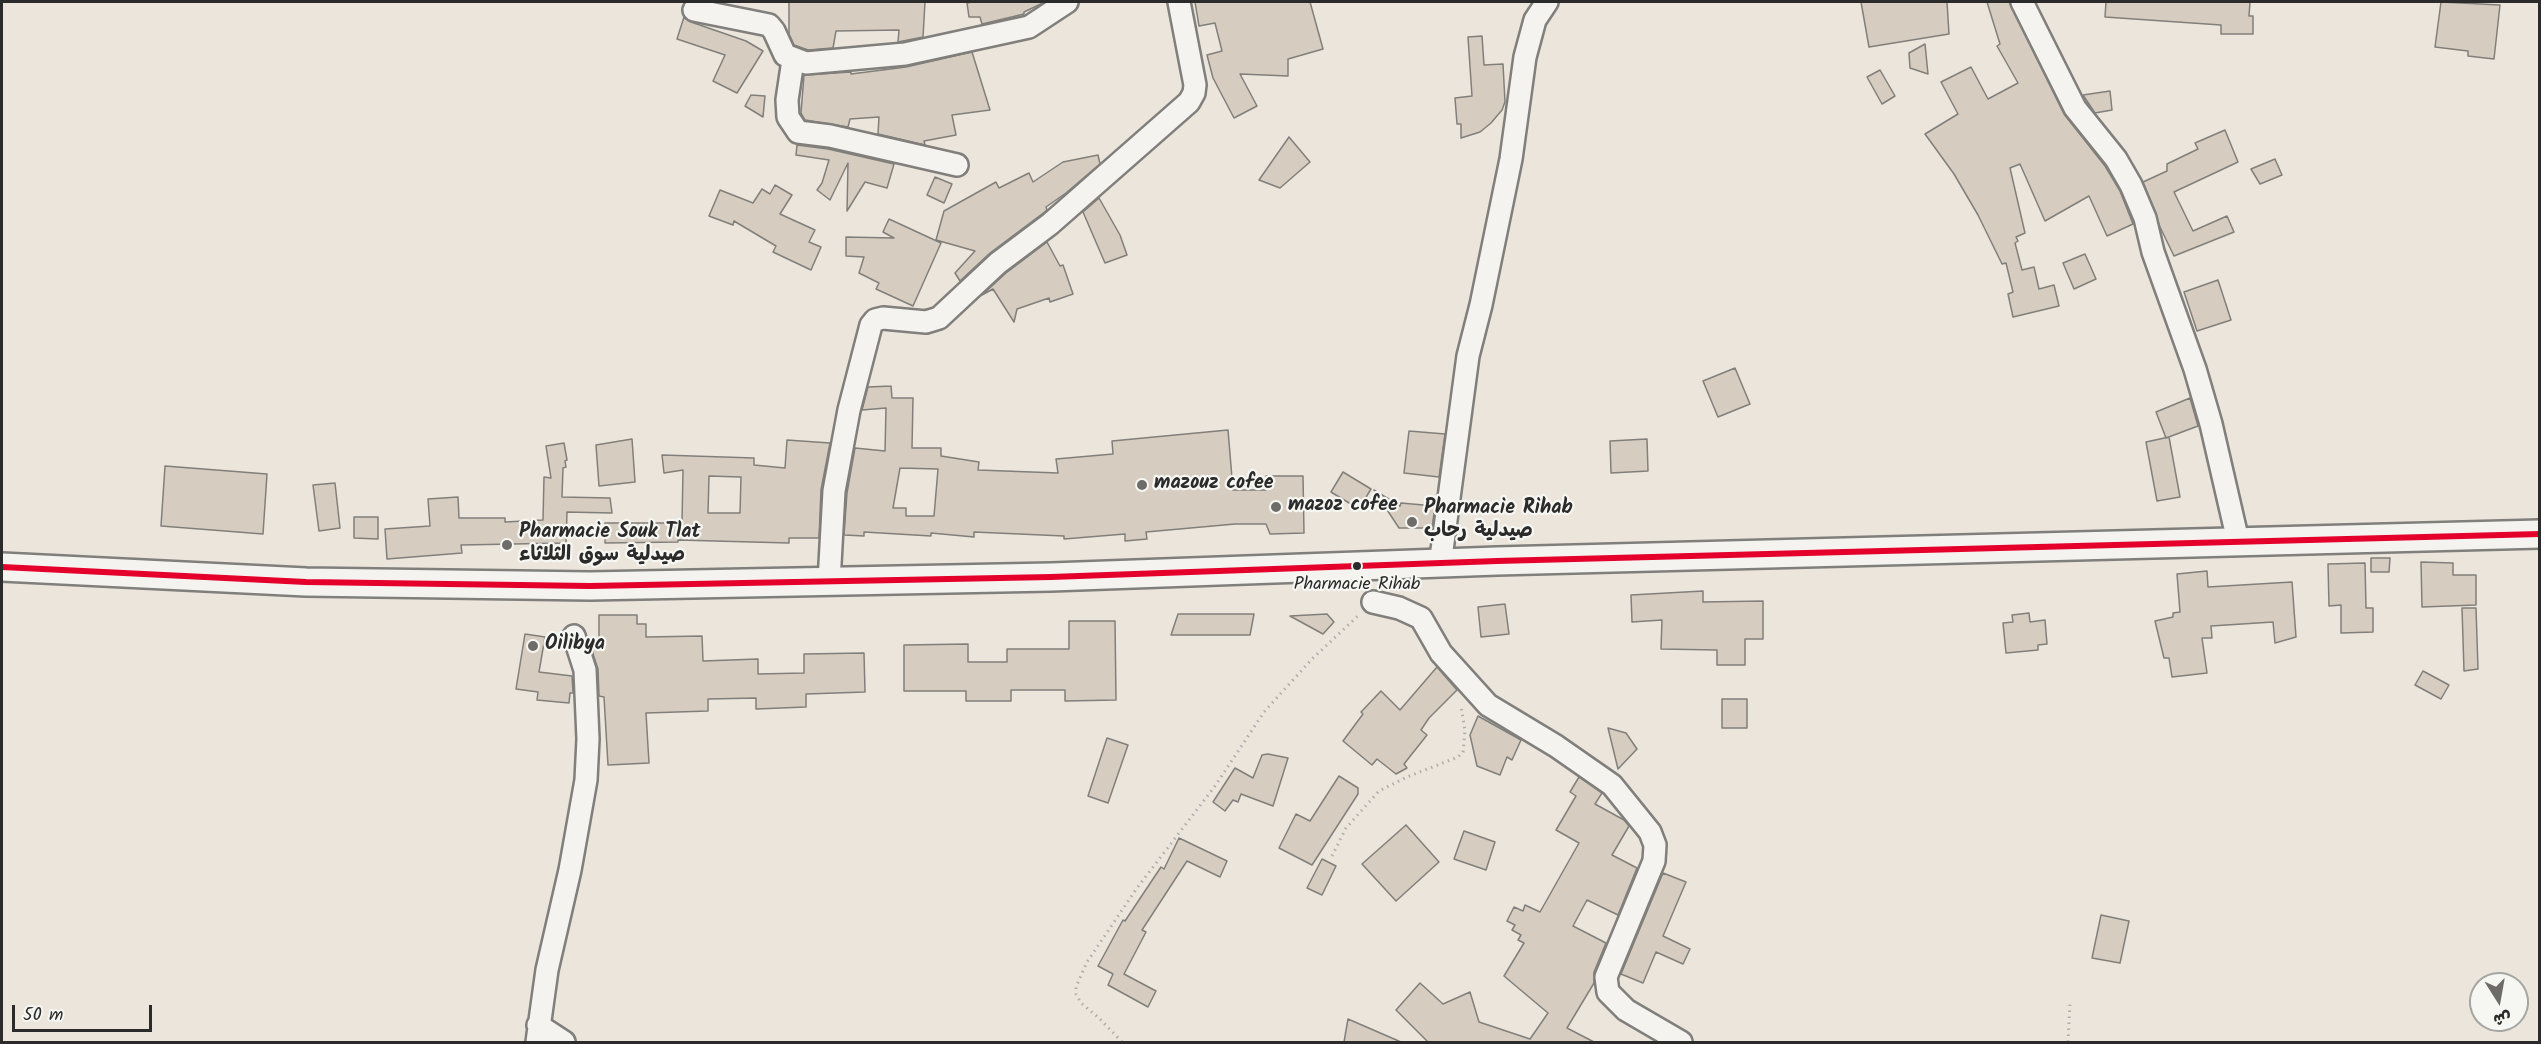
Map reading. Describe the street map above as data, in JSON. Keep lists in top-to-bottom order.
{
  "places": [
    "mazouz cofee",
    "mazoz cofee",
    "Pharmacie Rihab صيدلية رحاب",
    "Pharmacie Souk Tlat صيدلية سوق الثلاثاء",
    "Pharmacie Rihab",
    "Oilibya"
  ],
  "scale_bar": "50 m",
  "north": "bottom"
}
